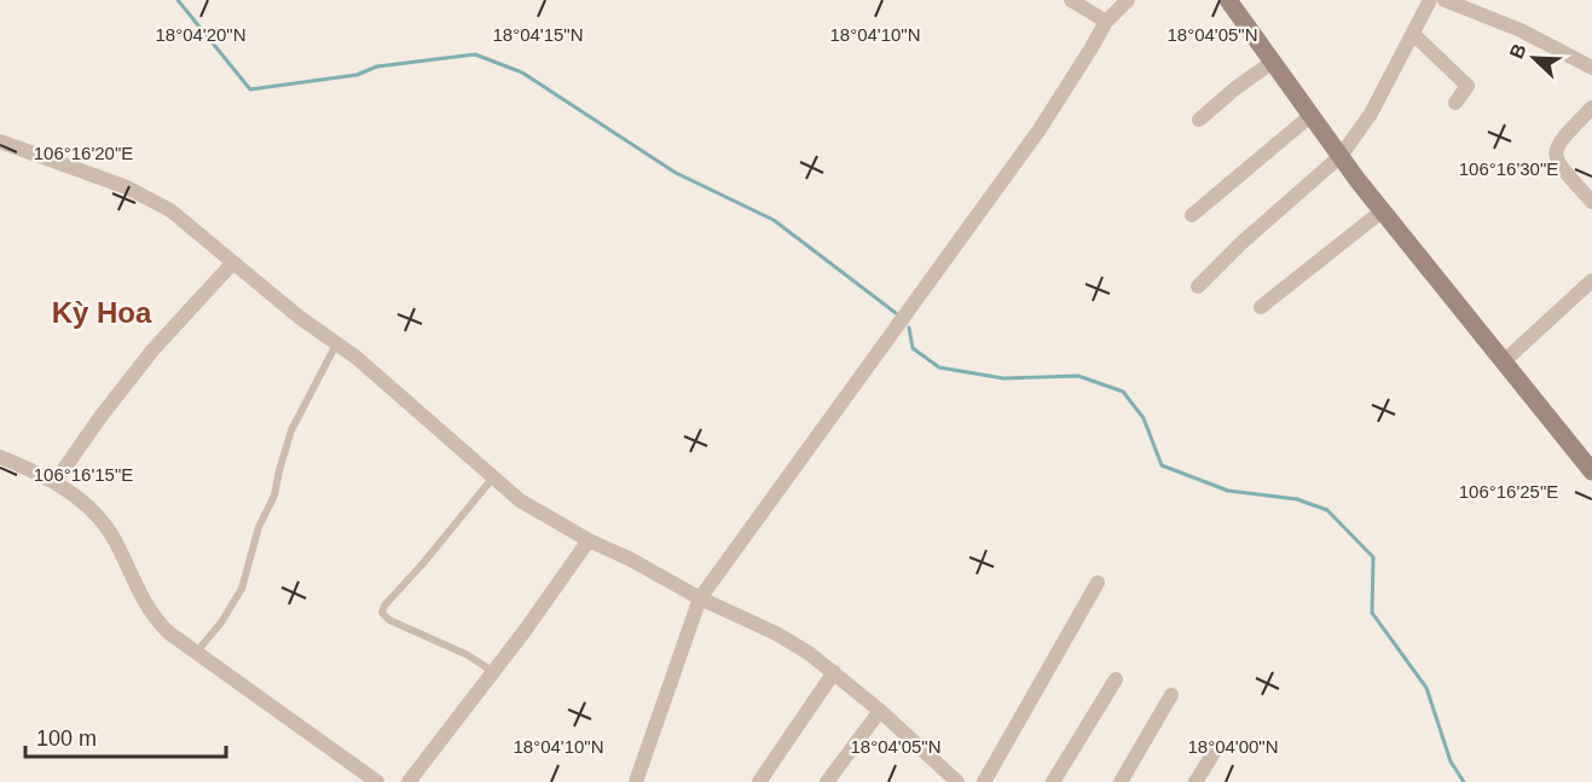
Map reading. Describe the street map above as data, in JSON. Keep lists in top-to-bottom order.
{
  "districts": ["Kỳ Hoa"],
  "scale_bar": "100 m",
  "north": "top left",
  "coordinates": [
    "18°04'20\"N",
    "18°04'15\"N",
    "18°04'10\"N",
    "18°04'05\"N",
    "106°16'20\"E",
    "106°16'30\"E",
    "106°16'15\"E",
    "106°16'25\"E",
    "18°04'00\"N"
  ]
}
